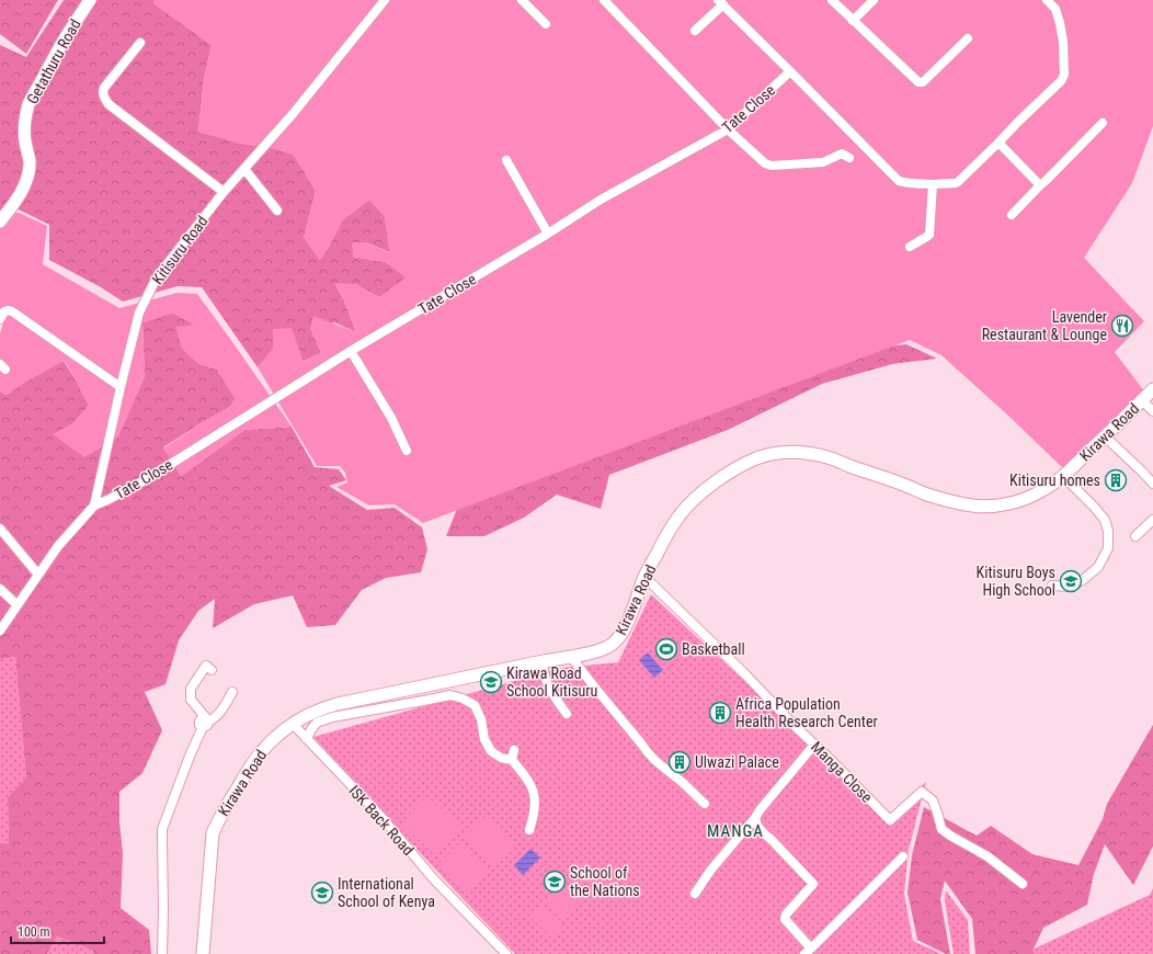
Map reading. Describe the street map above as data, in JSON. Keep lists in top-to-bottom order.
{
  "streets": {
    "main road": ["Getathuru Road", "Kirawa Road"],
    "street": [
      "Tate Close",
      "Kitisuru Road",
      "Manga Close",
      "ISK Back Road"
    ]
  },
  "crossings": [
    ["Tate Close", "Kitisuru Road"],
    ["Kirawa Road", "Manga Close"],
    ["Kirawa Road", "ISK Back Road"]
  ],
  "districts": ["MANGA"],
  "places": {
    "restaurant": ["Lavender Restaurant & Lounge"],
    "building": ["Kitisuru homes", "Africa Population Health Research Center", "Ulwazi Palace"],
    "school or university": [
      "Kitisuru Boys High School",
      "Kirawa Road School Kitisuru",
      "School of the Nations",
      "International School of Kenya"
    ],
    "sports": ["Basketball"]
  },
  "scale_bar": "100 m"
}
